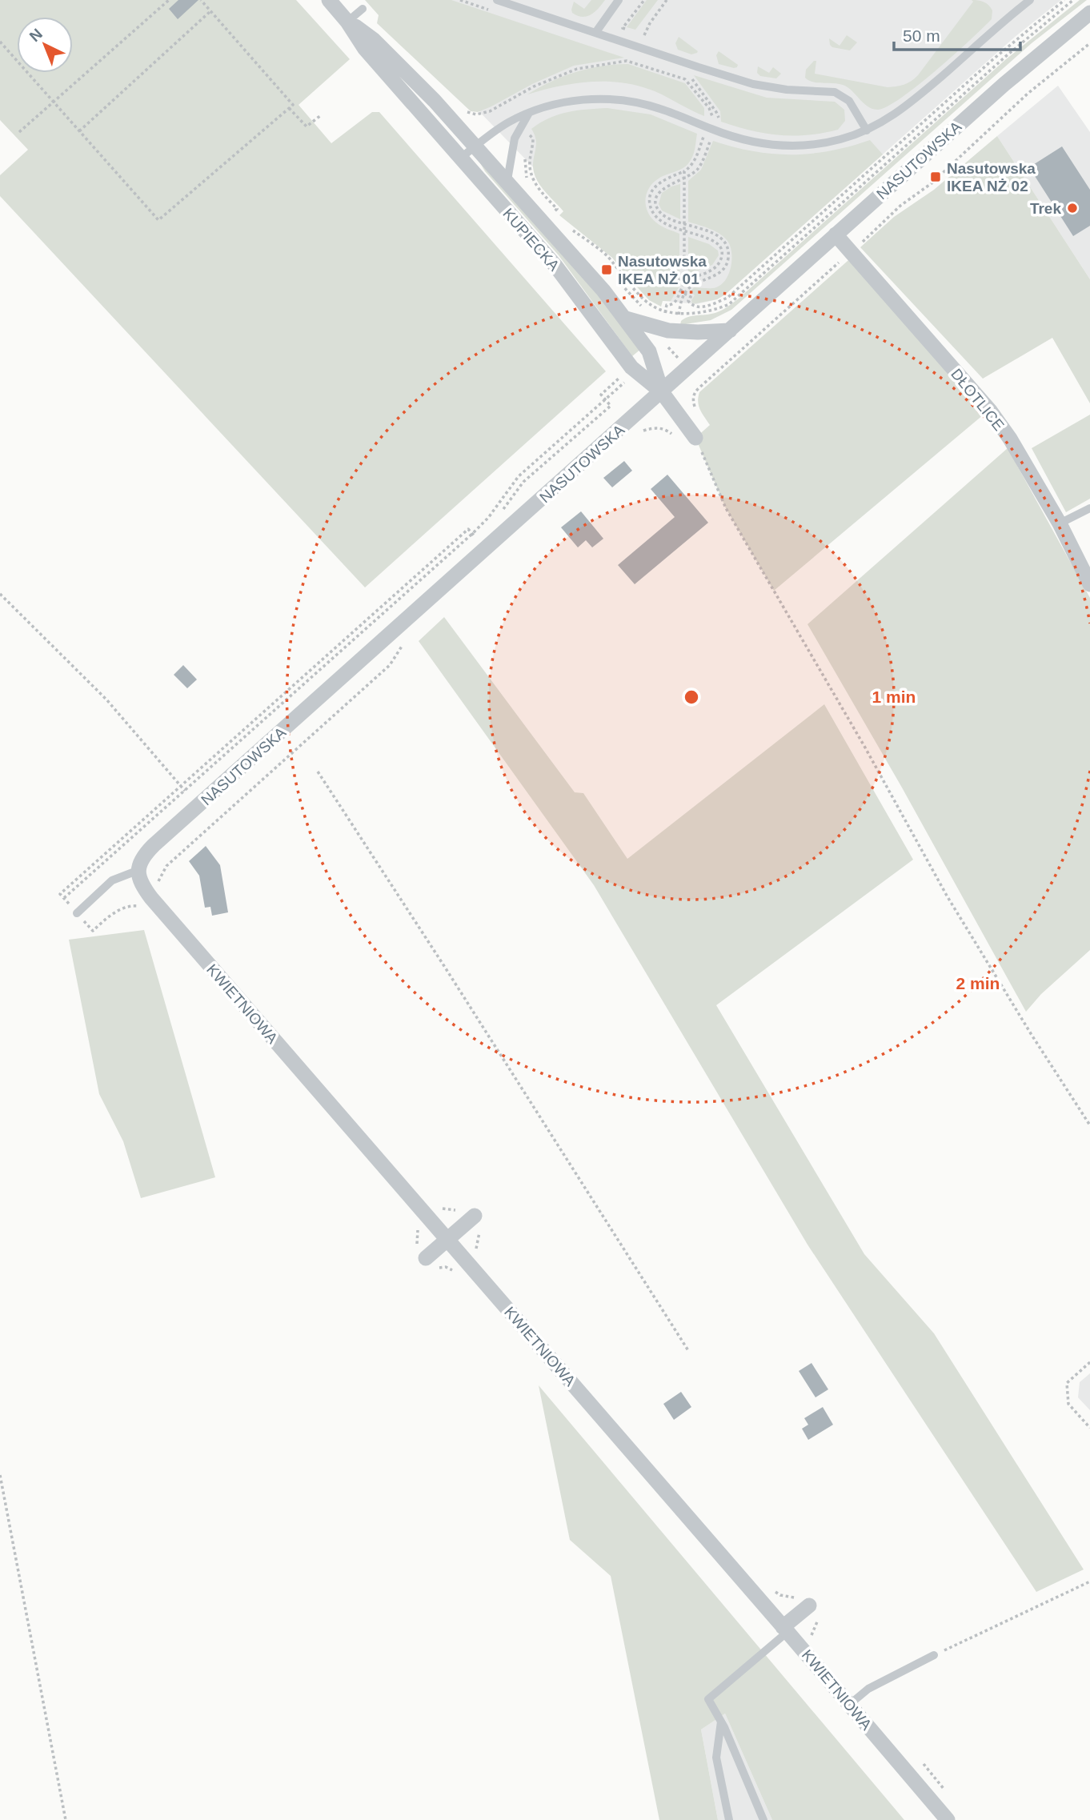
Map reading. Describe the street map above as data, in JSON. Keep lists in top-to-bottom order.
{
  "streets": {
    "street": [
      "NASUTOWSKA",
      "KUPIECKA",
      "DŁOTLICE",
      "KWIETNIOWA"
    ]
  },
  "crossings": [
    ["NASUTOWSKA", "KUPIECKA"],
    ["NASUTOWSKA", "DŁOTLICE"],
    ["NASUTOWSKA", "KWIETNIOWA"]
  ],
  "places": {
    "transit": ["Nasutowska IKEA NŻ 02", "Nasutowska IKEA NŻ 01"],
    "other": ["Trek"]
  },
  "scale_bar": "50 m",
  "north": "top left",
  "rings": ["1 min", "2 min"]
}
